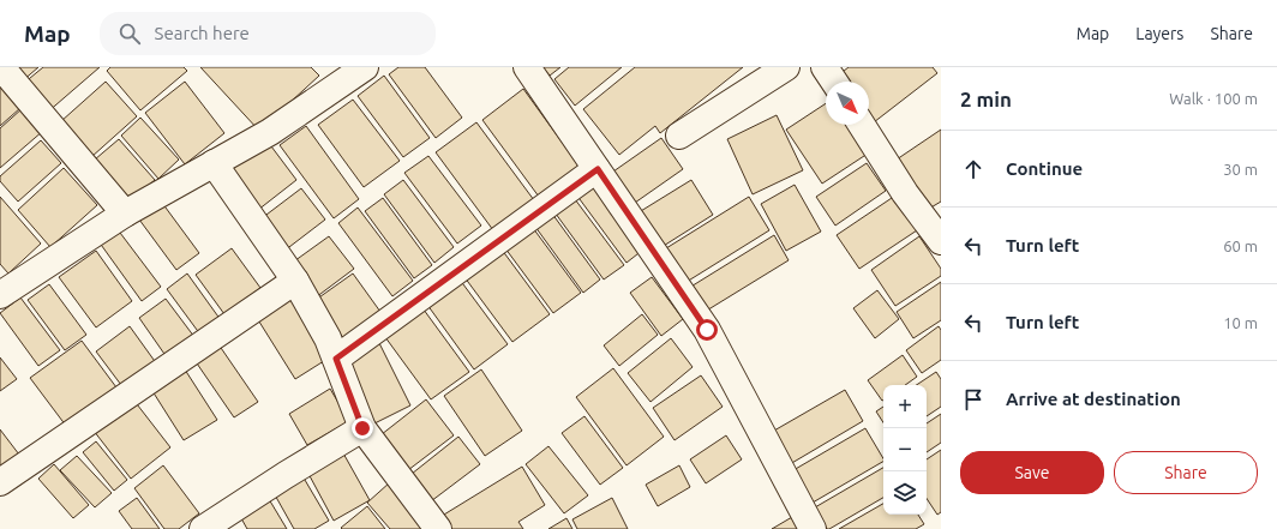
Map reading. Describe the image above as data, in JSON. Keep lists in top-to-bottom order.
{
  "north": "bottom right",
  "page": {
    "header": "Map",
    "search": "Search here",
    "nav": ["Map", "Layers", "Share"],
    "heading": ["2 min", "Walk · 100 m"],
    "list": [
      ["Continue", "30 m"],
      ["Turn left", "60 m"],
      ["Turn left", "10 m"],
      "Arrive at destination"
    ],
    "map_buttons": ["+", "−"],
    "buttons": ["Save", "Share"]
  }
}
